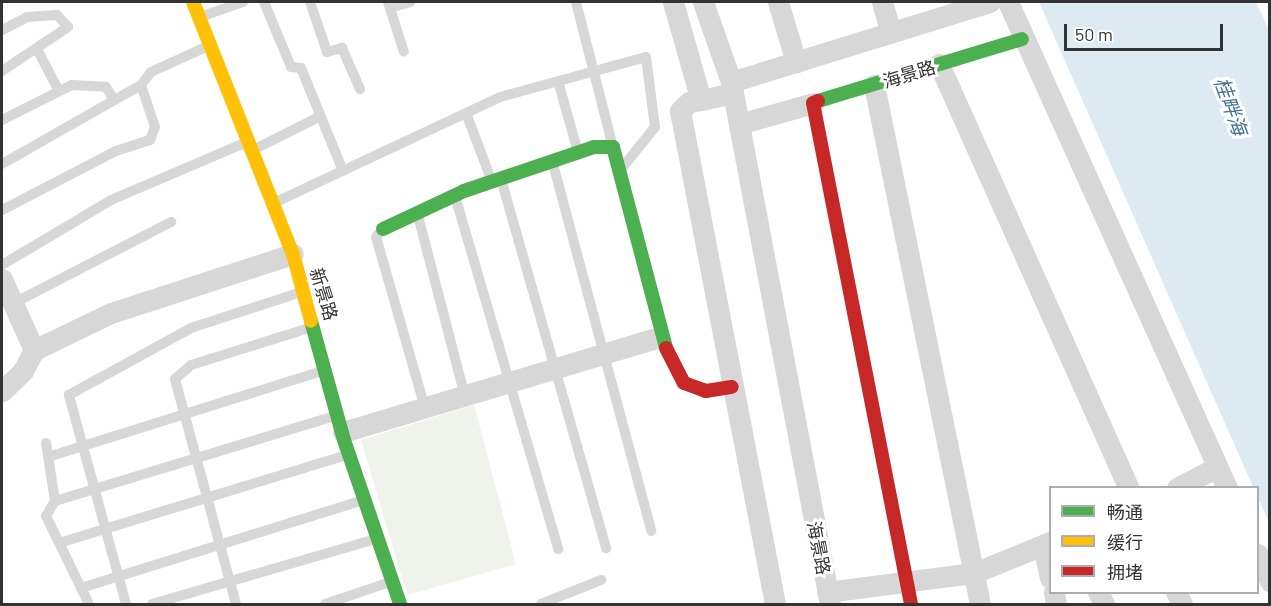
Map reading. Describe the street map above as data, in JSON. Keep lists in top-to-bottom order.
{
  "streets": {
    "street": ["海景路", "新景路"]
  },
  "water": ["桂畔海"],
  "legend": ["畅通", "缓行", "拥堵"],
  "scale_bar": "50 m"
}
